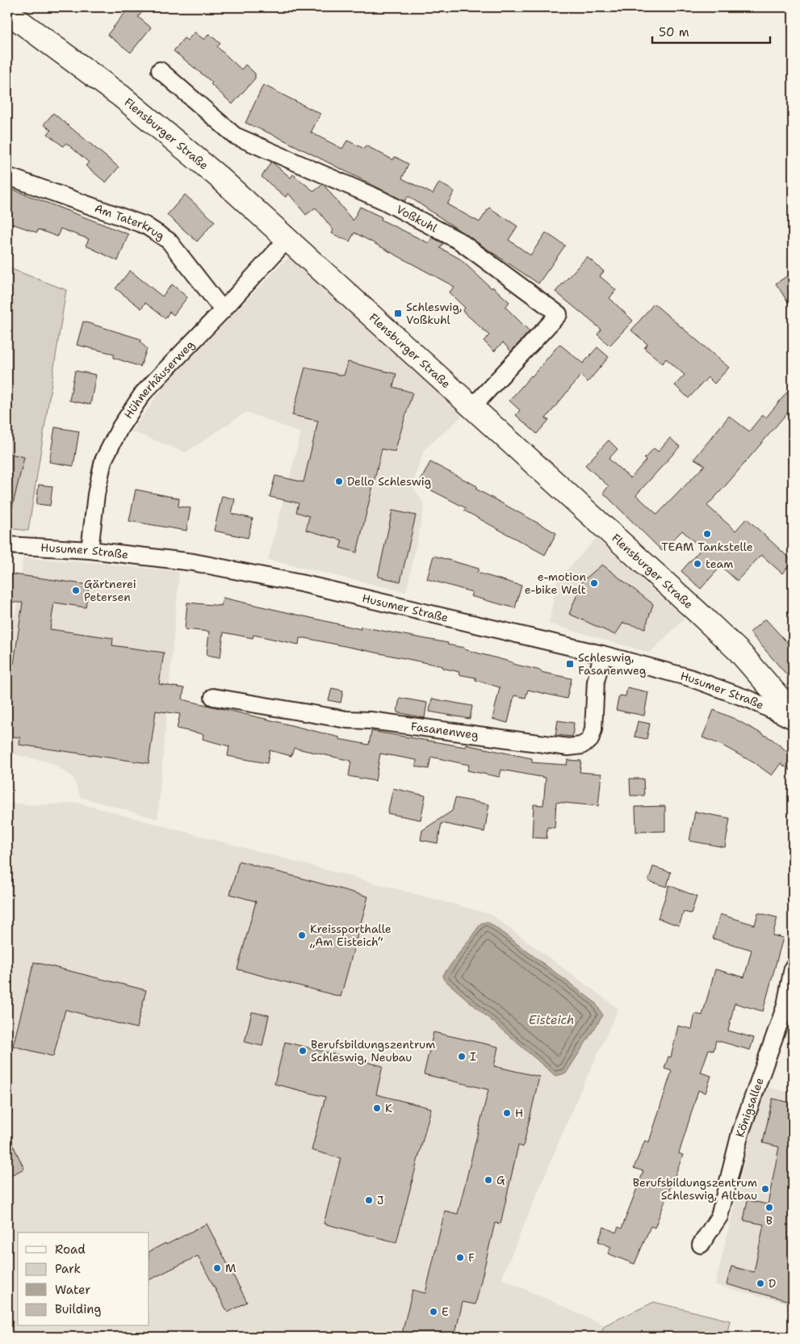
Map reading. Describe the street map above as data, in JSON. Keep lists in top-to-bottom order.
{
  "streets": {
    "street": [
      "Flensburger Straße",
      "Voßkuhl",
      "Am Taterkrug",
      "Hühnerhäuserweg",
      "Husumer Straße",
      "Fasanenweg",
      "Königsallee"
    ]
  },
  "crossings": [
    ["Flensburger Straße", "Voßkuhl"],
    ["Flensburger Straße", "Hühnerhäuserweg"],
    ["Am Taterkrug", "Hühnerhäuserweg"],
    ["Hühnerhäuserweg", "Husumer Straße"],
    ["Husumer Straße", "Fasanenweg"]
  ],
  "water": ["Eisteich"],
  "places": {
    "transit": ["Schleswig, Voßkuhl", "Schleswig, Fasanenweg"],
    "other": [
      "Dello Schleswig",
      "TEAM Tankstelle",
      "team",
      "e-motion e-bike Welt",
      "Gärtnerei Petersen",
      "Kreissporthalle „Am Eisteich“",
      "Berufsbildungszentrum Schleswig, Neubau",
      "I",
      "K",
      "H",
      "G",
      "Berufsbildungszentrum Schleswig, Altbau",
      "J",
      "B",
      "F",
      "M",
      "D",
      "E"
    ]
  },
  "legend": [
    "Road",
    "Park",
    "Water",
    "Building"
  ],
  "scale_bar": "50 m"
}
